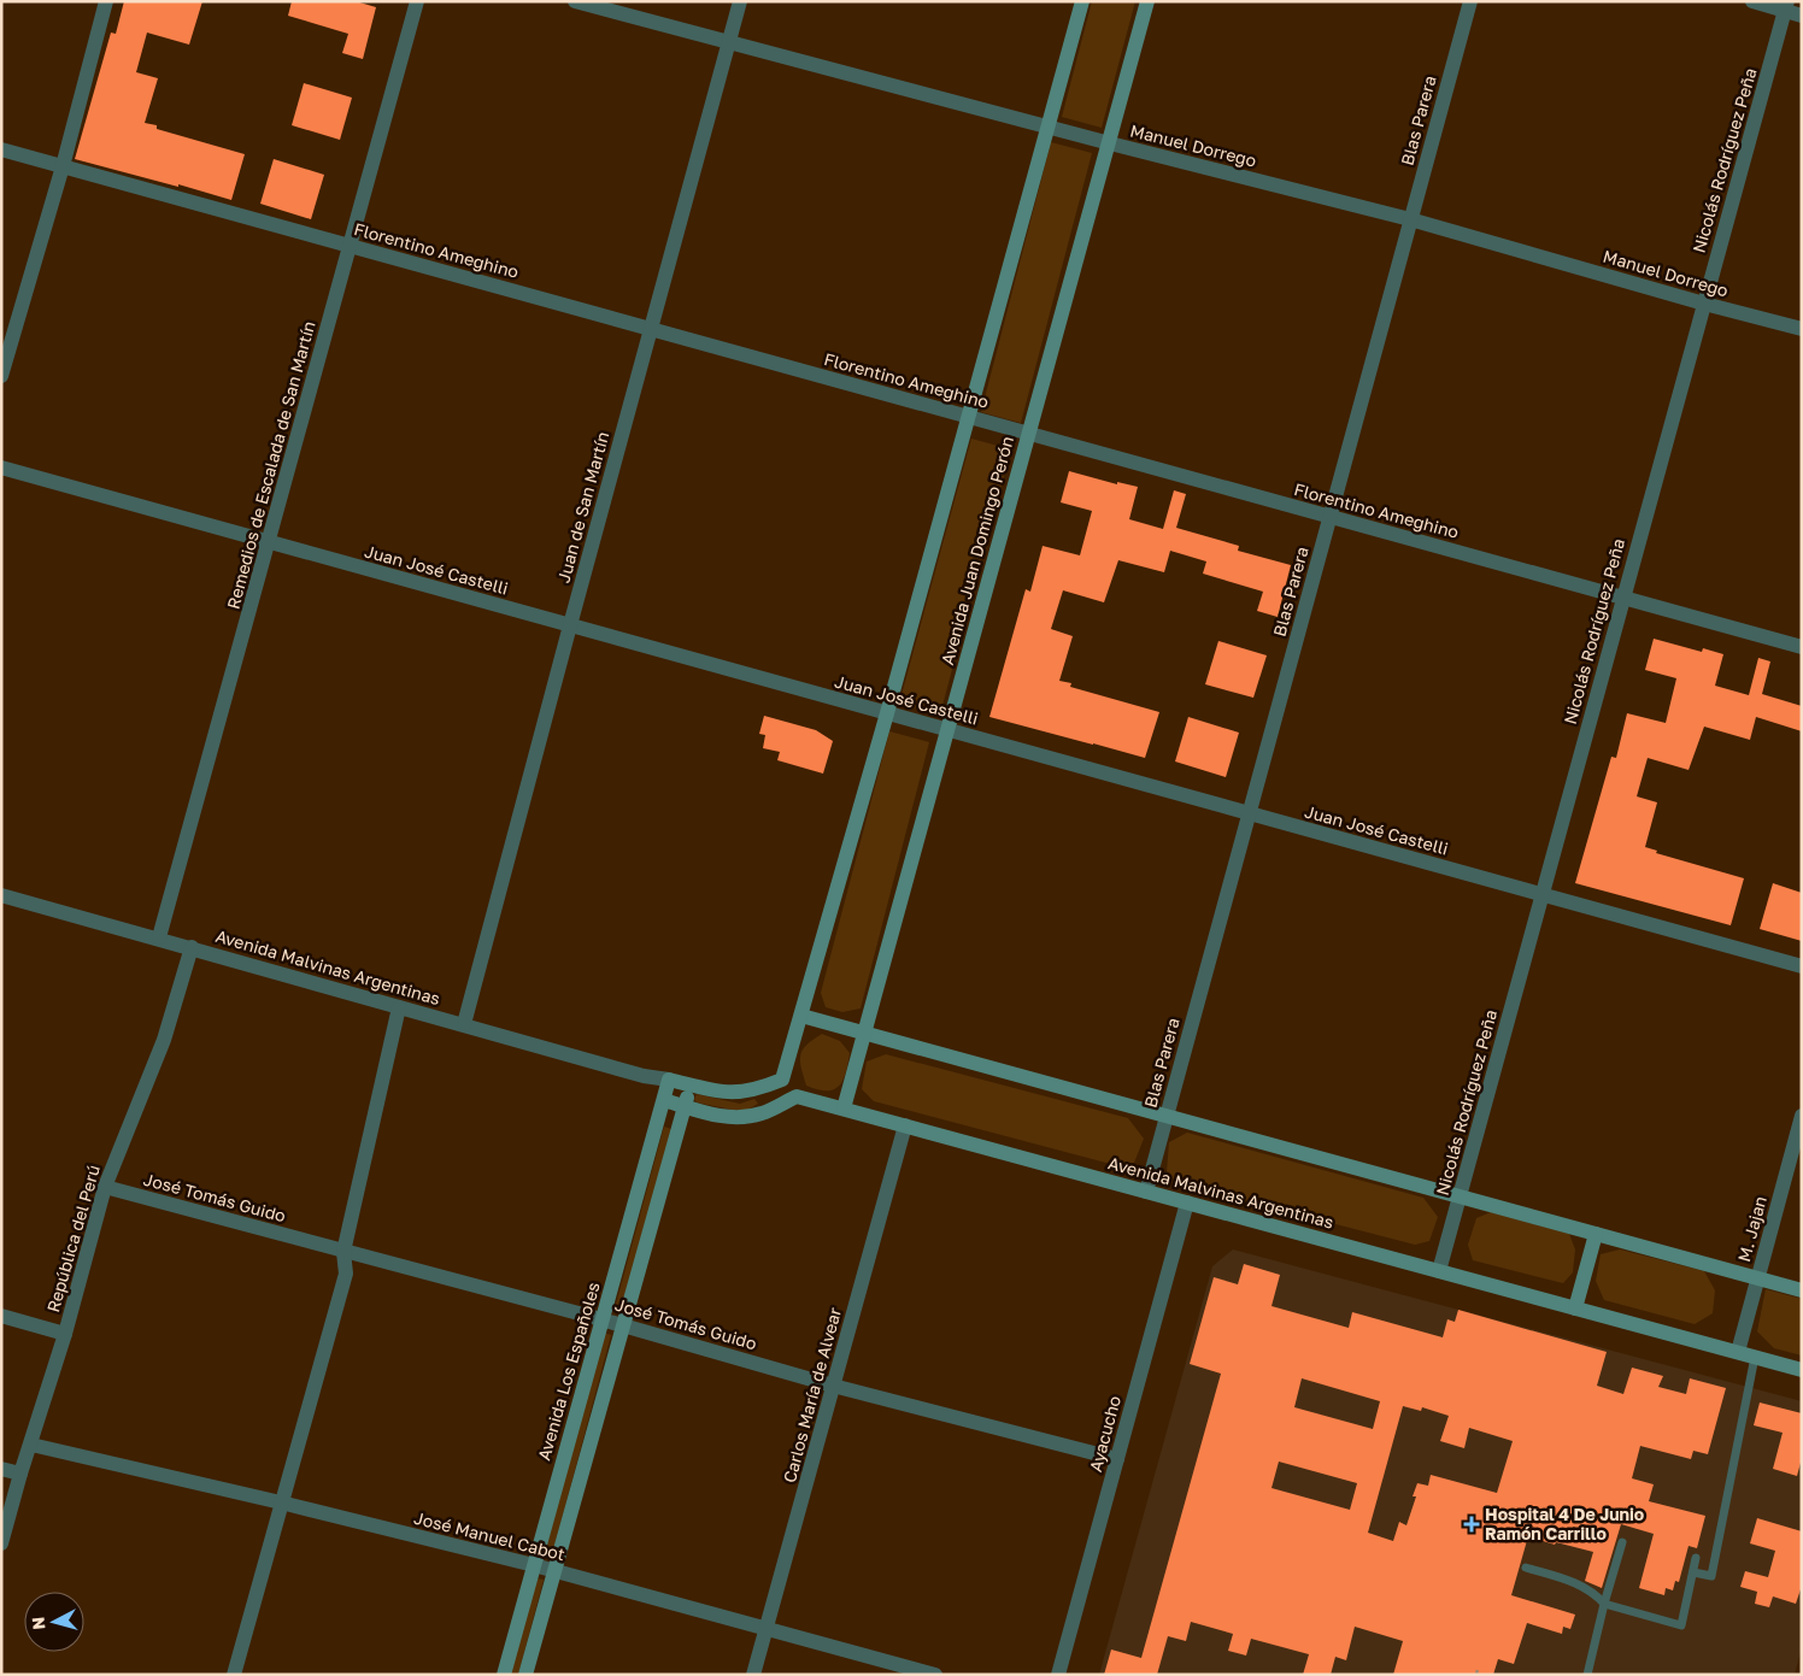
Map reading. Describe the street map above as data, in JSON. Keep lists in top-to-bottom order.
{
  "streets": {
    "main road": ["Avenida Juan Domingo Perón", "Avenida Malvinas Argentinas", "Avenida Los Españoles"],
    "street": [
      "Blas Parera",
      "Manuel Dorrego",
      "Nicolás Rodríguez Peña",
      "Florentino Ameghino",
      "Remedios de Escalada de San Martín",
      "Juan de San Martín",
      "Juan José Castelli",
      "José Tomás Guido",
      "M. Jajan",
      "República del Perú",
      "Carlos María de Alvear",
      "Ayacucho",
      "José Manuel Cabot"
    ]
  },
  "crossings": [
    ["Blas Parera", "Manuel Dorrego"],
    ["Blas Parera", "Florentino Ameghino"],
    ["Blas Parera", "Juan José Castelli"],
    ["Blas Parera", "Avenida Malvinas Argentinas"],
    ["Manuel Dorrego", "Nicolás Rodríguez Peña"],
    ["Manuel Dorrego", "Juan de San Martín"],
    ["Manuel Dorrego", "Avenida Juan Domingo Perón"],
    ["Nicolás Rodríguez Peña", "Florentino Ameghino"],
    ["Nicolás Rodríguez Peña", "Juan José Castelli"],
    ["Nicolás Rodríguez Peña", "Avenida Malvinas Argentinas"],
    ["Florentino Ameghino", "Remedios de Escalada de San Martín"],
    ["Florentino Ameghino", "Juan de San Martín"],
    ["Florentino Ameghino", "Avenida Juan Domingo Perón"],
    ["Remedios de Escalada de San Martín", "Juan José Castelli"],
    ["Remedios de Escalada de San Martín", "Avenida Malvinas Argentinas"],
    ["Juan de San Martín", "Juan José Castelli"],
    ["Juan de San Martín", "Avenida Malvinas Argentinas"],
    ["Avenida Juan Domingo Perón", "Juan José Castelli"],
    ["Avenida Juan Domingo Perón", "Avenida Malvinas Argentinas"],
    ["Avenida Malvinas Argentinas", "M. Jajan"],
    ["Avenida Malvinas Argentinas", "República del Perú"],
    ["Avenida Malvinas Argentinas", "Avenida Los Españoles"],
    ["Avenida Malvinas Argentinas", "Carlos María de Alvear"],
    ["Avenida Malvinas Argentinas", "Ayacucho"],
    ["José Tomás Guido", "República del Perú"],
    ["José Tomás Guido", "Avenida Los Españoles"],
    ["José Tomás Guido", "Carlos María de Alvear"],
    ["José Tomás Guido", "Ayacucho"],
    ["República del Perú", "José Manuel Cabot"],
    ["Avenida Los Españoles", "José Manuel Cabot"],
    ["Carlos María de Alvear", "José Manuel Cabot"]
  ],
  "places": {
    "health": ["Hospital 4 De Junio Ramón Carrillo"]
  },
  "north": "left"
}
